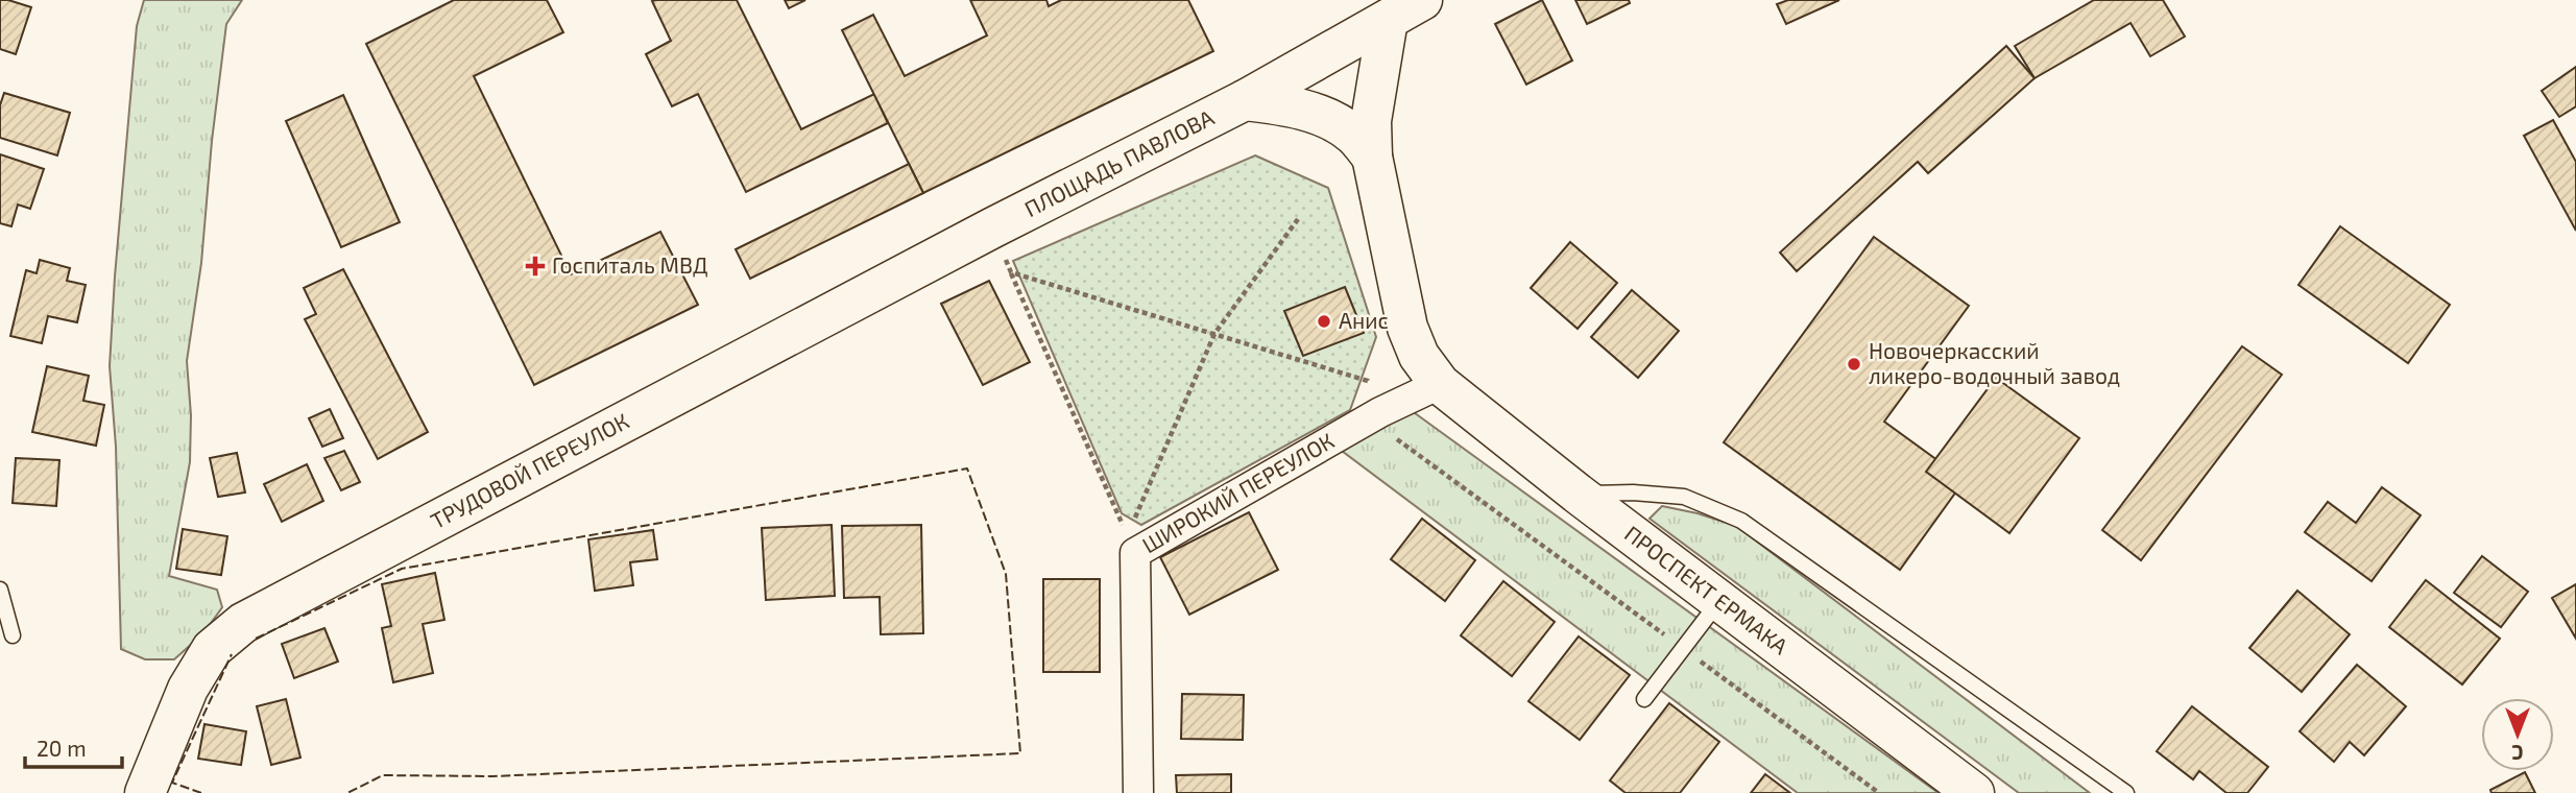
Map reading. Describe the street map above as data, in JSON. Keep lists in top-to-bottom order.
{
  "streets": {
    "street": [
      "ПЛОЩАДЬ ПАВЛОВА",
      "ТРУДОВОЙ ПЕРЕУЛОК",
      "ШИРОКИЙ ПЕРЕУЛОК",
      "ПРОСПЕКТ ЕРМАКА"
    ]
  },
  "crossings": [
    ["ПЛОЩАДЬ ПАВЛОВА", "ТРУДОВОЙ ПЕРЕУЛОК"],
    ["ПЛОЩАДЬ ПАВЛОВА", "ШИРОКИЙ ПЕРЕУЛОК"],
    ["ПЛОЩАДЬ ПАВЛОВА", "ПРОСПЕКТ ЕРМАКА"],
    ["ШИРОКИЙ ПЕРЕУЛОК", "ПРОСПЕКТ ЕРМАКА"]
  ],
  "places": {
    "health": ["Госпиталь МВД"],
    "other": ["Анис", "Новочеркасский ликеро-водочный завод"]
  },
  "scale_bar": "20 m",
  "north": "bottom"
}
